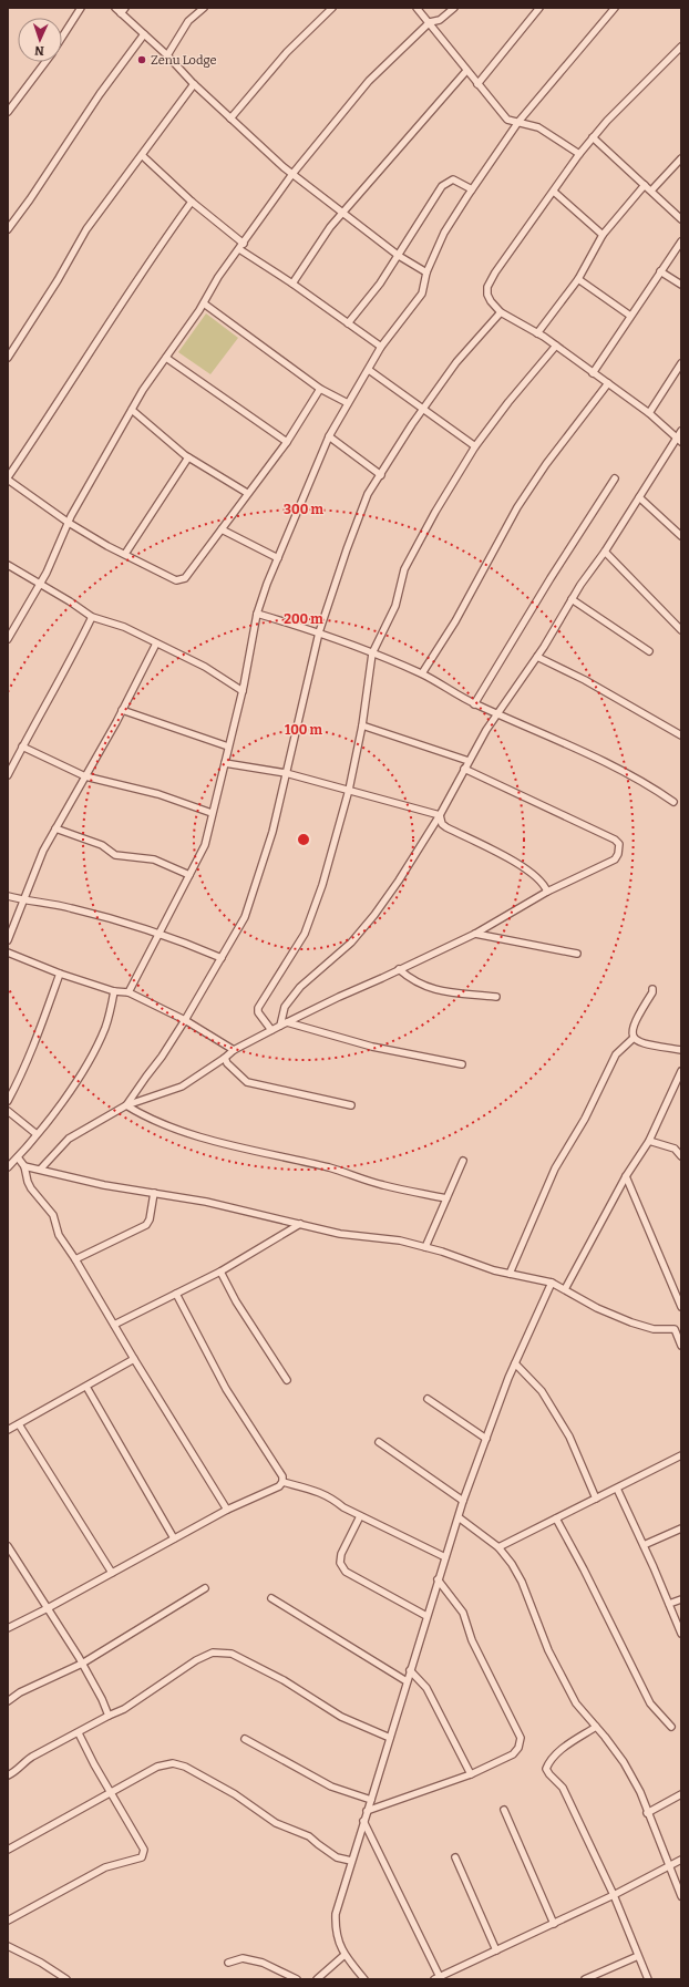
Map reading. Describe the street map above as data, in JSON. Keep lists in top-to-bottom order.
{
  "places": ["Zenu Lodge"],
  "north": "bottom",
  "rings": ["300 m", "200 m", "100 m"]
}
